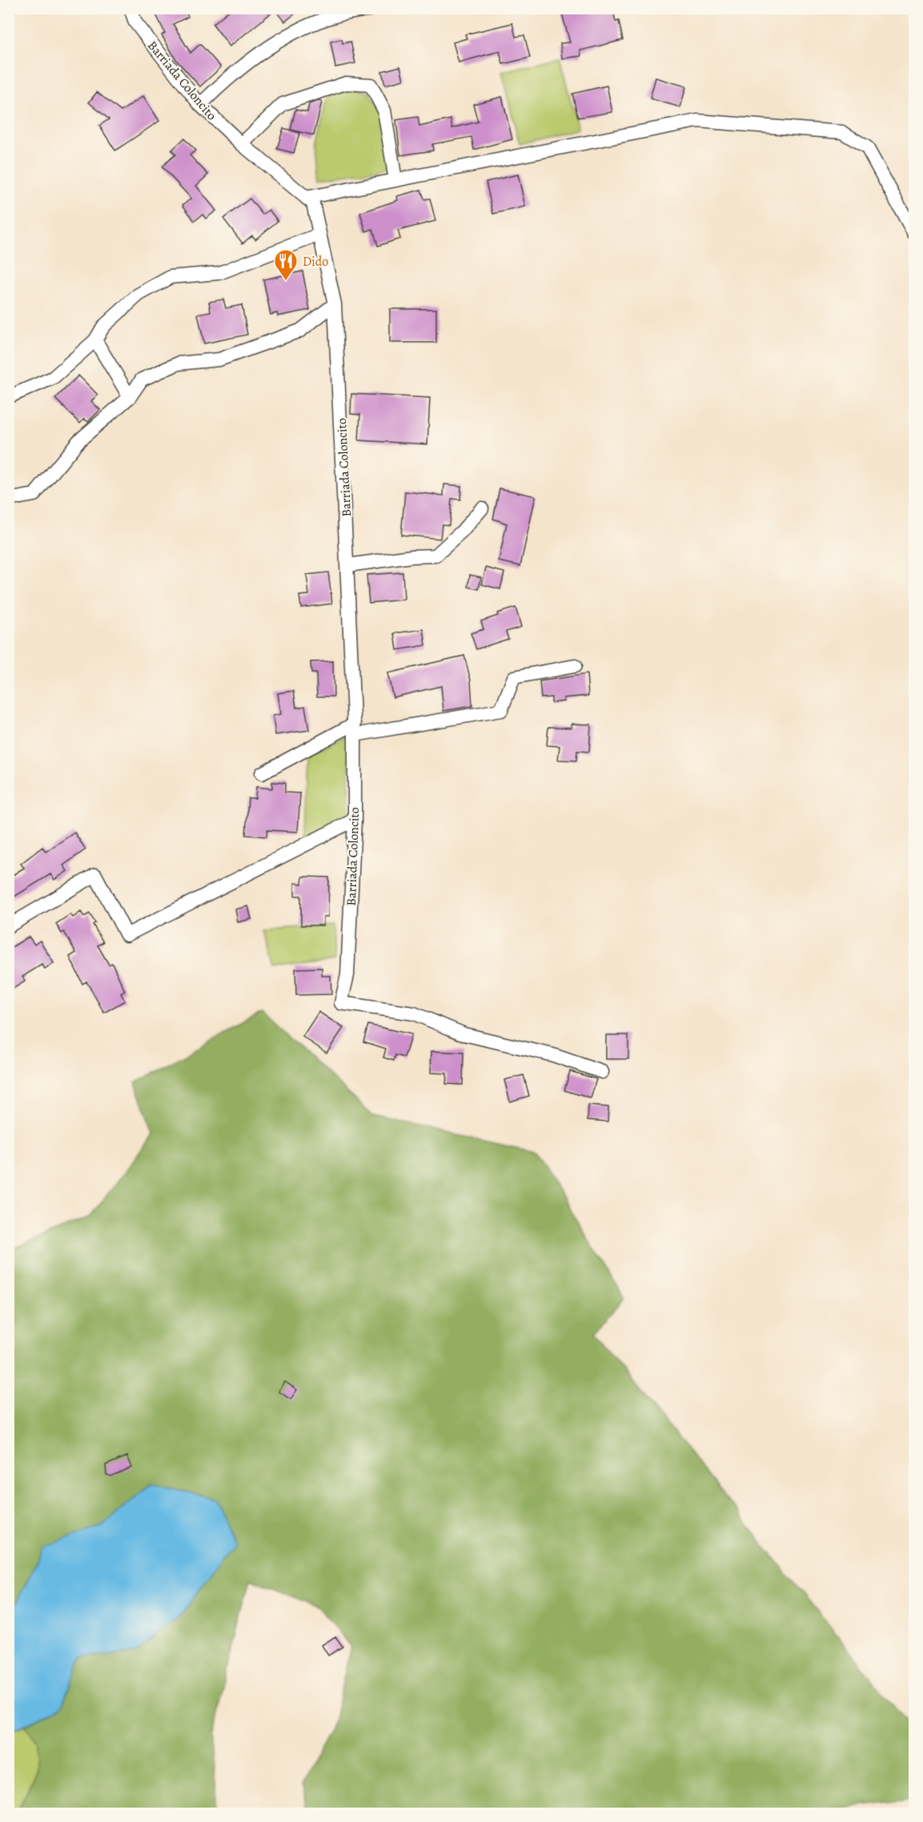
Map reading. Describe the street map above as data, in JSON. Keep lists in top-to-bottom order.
{
  "streets": {
    "street": ["Barriada Coloncito"]
  },
  "places": {
    "restaurant": ["Dido"]
  }
}
